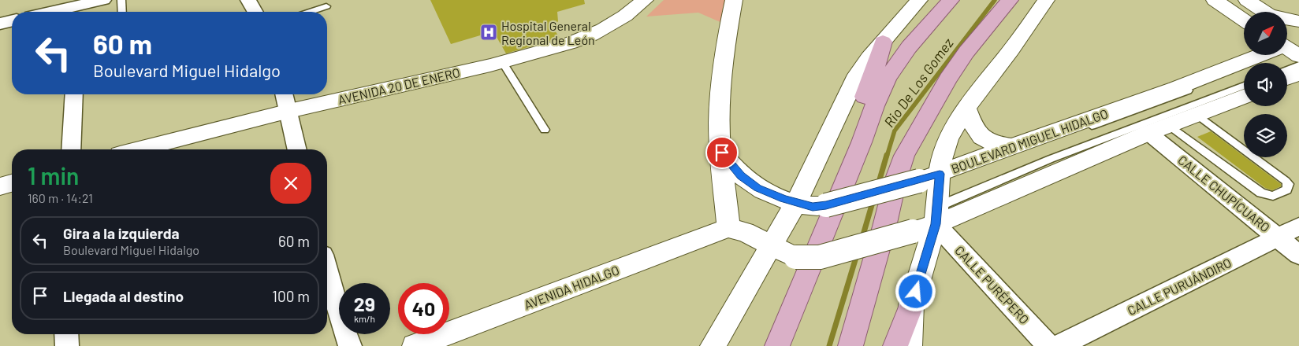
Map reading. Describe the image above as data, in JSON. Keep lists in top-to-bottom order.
{
  "streets": {
    "street": [
      "AVENIDA 20 DE ENERO",
      "BOULEVARD MIGUEL HIDALGO",
      "CALLE CHUPÍCUARO",
      "CALLE PURÉPERO",
      "CALLE PURUÁNDIRO",
      "AVENIDA HIDALGO"
    ]
  },
  "crossings": [
    ["CALLE CHUPÍCUARO", "CALLE PURUÁNDIRO"]
  ],
  "water": ["Rio De Los Gomez"],
  "places": {
    "hospital": ["Hospital General Regional de León"]
  },
  "north": "top right",
  "page": {
    "turn": ["60 m", "Boulevard Miguel Hidalgo"],
    "heading": ["1 min", "160 m · 14:21"],
    "list": [
      {
        "name": "Gira a la izquierda",
        "note": "Boulevard Miguel Hidalgo",
        "value": "60 m"
      },
      {
        "name": "Llegada al destino",
        "value": "100 m"
      }
    ],
    "speed": "29 km/h",
    "limit": "40"
  }
}
